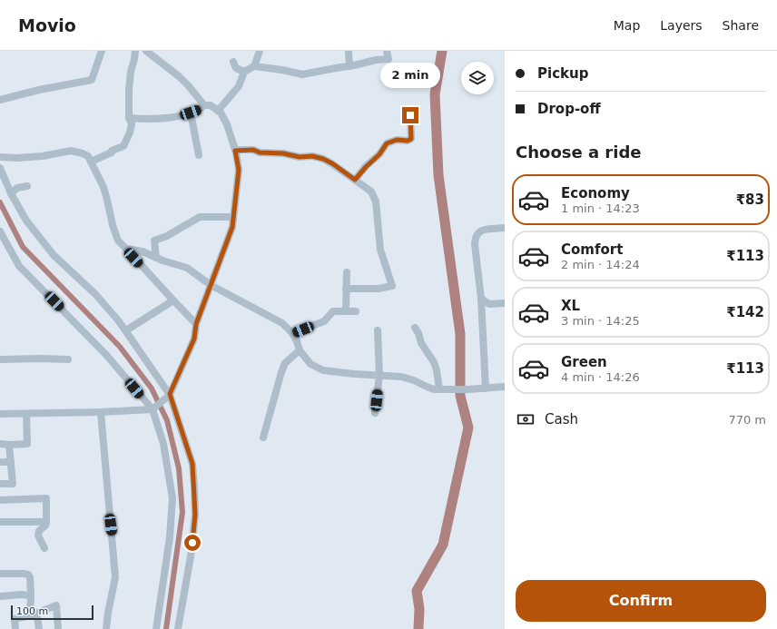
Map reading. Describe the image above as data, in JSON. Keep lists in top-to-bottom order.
{
  "scale_bar": "100 m",
  "page": {
    "header": "Movio",
    "nav": ["Map", "Layers", "Share"],
    "banner": ["Pickup", "Drop-off"],
    "bubble": "2 min",
    "heading": "Choose a ride",
    "list": [
      {
        "name": "Economy",
        "note": "1 min · 14:23",
        "value": "₹83"
      },
      {
        "name": "Comfort",
        "note": "2 min · 14:24",
        "value": "₹113"
      },
      {
        "name": "XL",
        "note": "3 min · 14:25",
        "value": "₹142"
      },
      {
        "name": "Green",
        "note": "4 min · 14:26",
        "value": "₹113"
      }
    ],
    "pay": ["Cash", "770 m"],
    "buttons": "Confirm",
    "scale": "100 m"
  }
}
